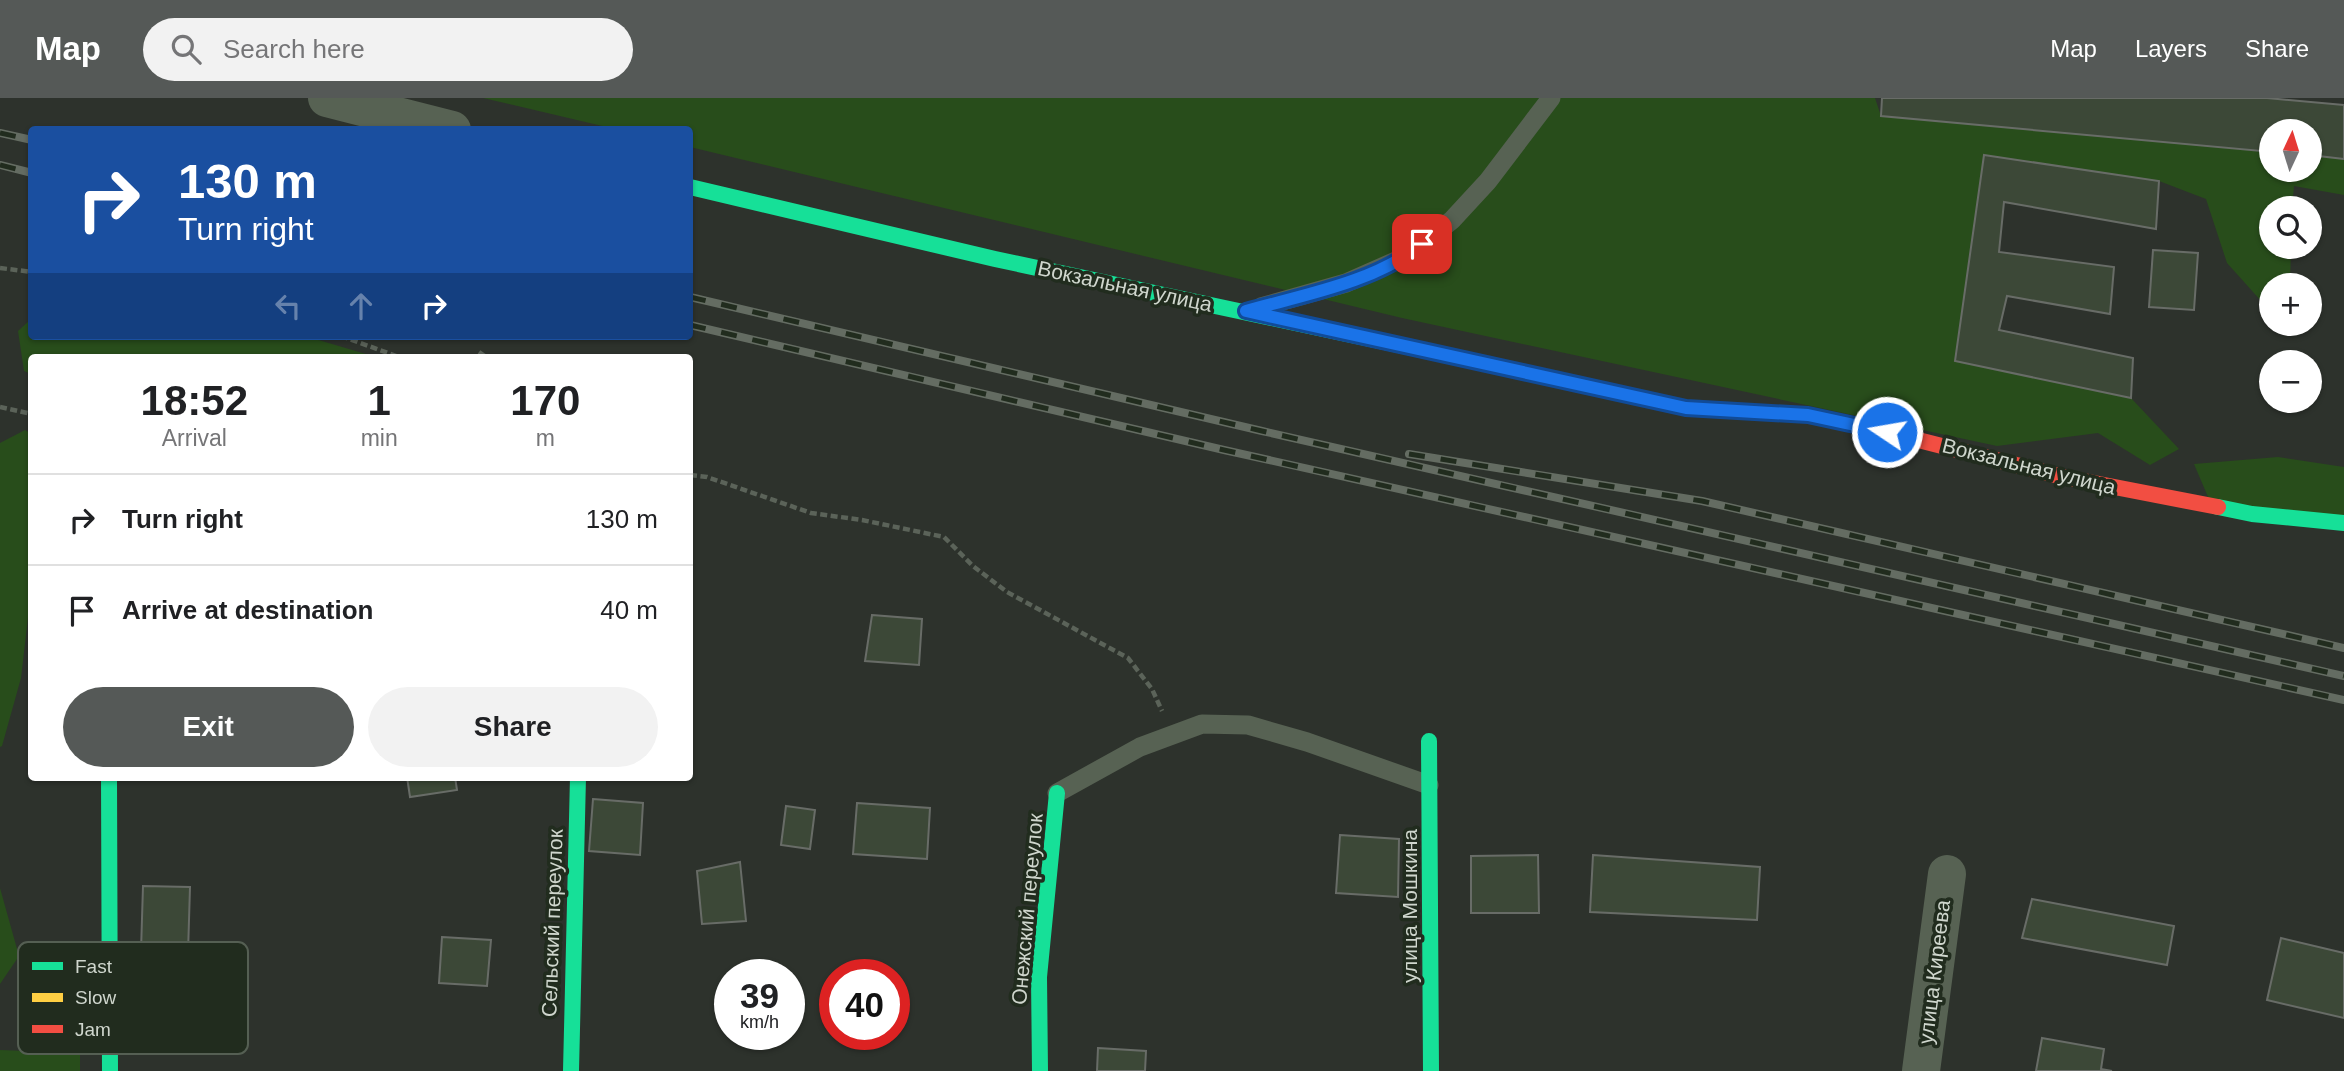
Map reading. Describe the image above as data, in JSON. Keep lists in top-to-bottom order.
{
  "streets": {
    "street": [
      "Вокзальная улица",
      "улица Мошкина",
      "Онежский переулок",
      "Сельский переулок",
      "улица Киреева"
    ]
  },
  "legend": ["Fast", "Slow", "Jam"],
  "north": "top",
  "page": {
    "header": "Map",
    "search": "Search here",
    "nav": ["Map", "Layers", "Share"],
    "map_buttons": ["+", "−"],
    "turn": ["130 m", "Turn right"],
    "eta": [
      "18:52",
      "Arrival",
      "1",
      "min",
      "170",
      "m"
    ],
    "list": [
      {
        "name": "Turn right",
        "value": "130 m"
      },
      {
        "name": "Arrive at destination",
        "value": "40 m"
      }
    ],
    "buttons": ["Exit", "Share"],
    "speed": "39 km/h",
    "limit": "40"
  }
}
